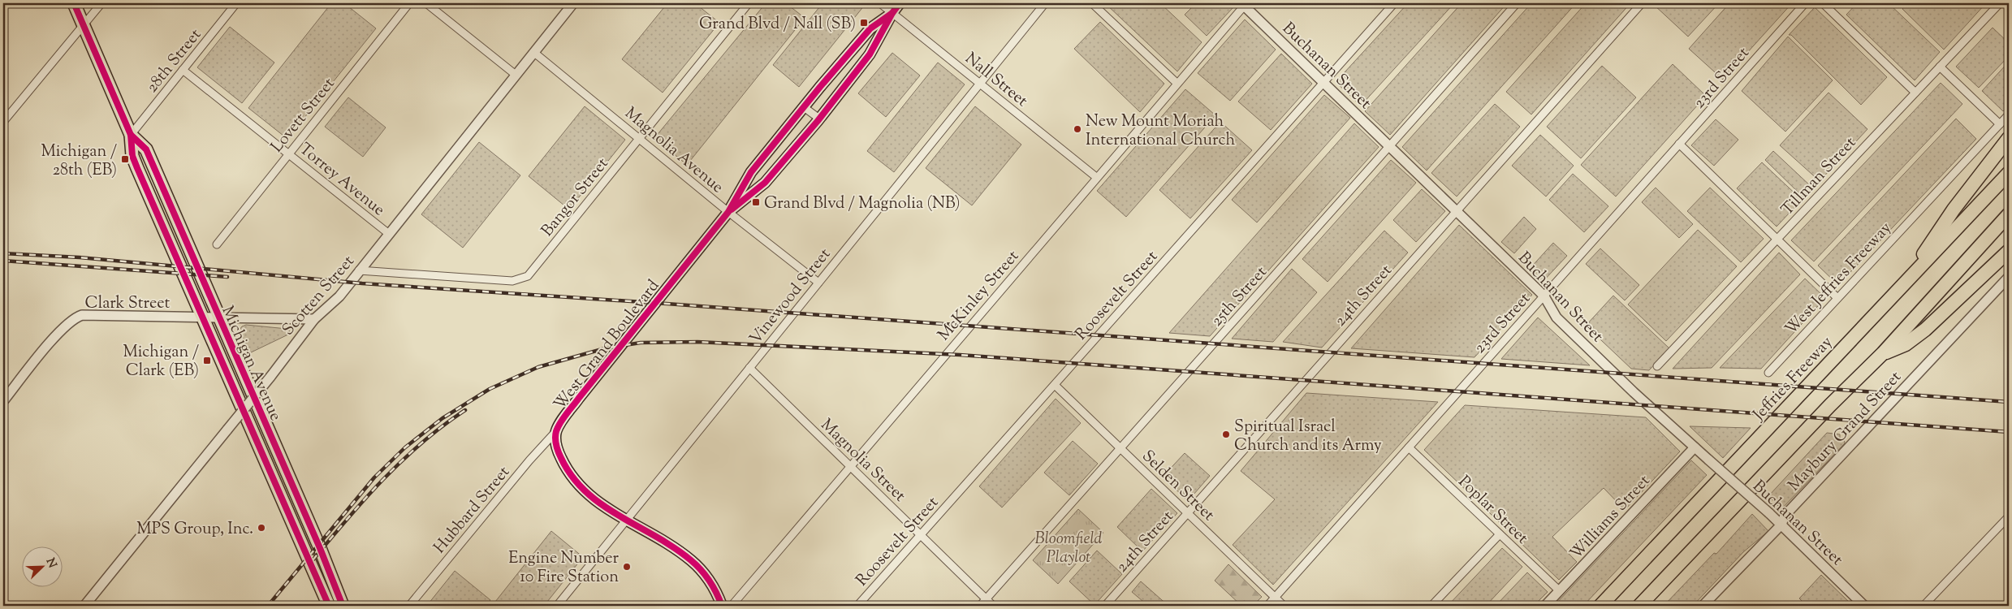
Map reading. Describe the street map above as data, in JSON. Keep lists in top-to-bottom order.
{
  "streets": {
    "highway": ["Jeffries Freeway"],
    "main road": ["West Grand Boulevard", "Michigan Avenue"],
    "street": [
      "28th Street",
      "Buchanan Street",
      "23rd Street",
      "Nall Street",
      "Lovett Street",
      "Magnolia Avenue",
      "Tillman Street",
      "Torrey Avenue",
      "Bangor Street",
      "West Jeffries Freeway",
      "Scotten Street",
      "McKinley Street",
      "Roosevelt Street",
      "24th Street",
      "Vinewood Street",
      "25th Street",
      "Clark Street",
      "Maybury Grand Street",
      "Magnolia Street",
      "Selden Street",
      "Hubbard Street",
      "Poplar Street",
      "Williams Street"
    ]
  },
  "crossings": [
    ["28th Street", "Torrey Avenue"],
    ["28th Street", "Michigan Avenue"],
    ["Buchanan Street", "23rd Street"],
    ["Buchanan Street", "McKinley Street"],
    ["Buchanan Street", "Roosevelt Street"],
    ["Buchanan Street", "24th Street"],
    ["Buchanan Street", "25th Street"],
    ["Buchanan Street", "Maybury Grand Street"],
    ["Buchanan Street", "Williams Street"],
    ["23rd Street", "Selden Street"],
    ["23rd Street", "Poplar Street"],
    ["Nall Street", "McKinley Street"],
    ["Nall Street", "Vinewood Street"],
    ["Nall Street", "West Grand Boulevard"],
    ["Lovett Street", "Torrey Avenue"],
    ["Magnolia Avenue", "Bangor Street"],
    ["Magnolia Avenue", "Scotten Street"],
    ["Magnolia Avenue", "Vinewood Street"],
    ["Magnolia Avenue", "West Grand Boulevard"],
    ["Torrey Avenue", "Scotten Street"],
    ["Bangor Street", "Scotten Street"],
    ["Scotten Street", "Clark Street"],
    ["McKinley Street", "Magnolia Street"],
    ["Roosevelt Street", "Magnolia Street"],
    ["Roosevelt Street", "Selden Street"],
    ["24th Street", "Selden Street"],
    ["Vinewood Street", "West Grand Boulevard"],
    ["Vinewood Street", "Magnolia Street"],
    ["25th Street", "Magnolia Street"],
    ["25th Street", "Selden Street"],
    ["Clark Street", "Michigan Avenue"],
    ["West Grand Boulevard", "Hubbard Street"],
    ["Poplar Street", "Williams Street"]
  ],
  "parks": ["Bloomfield Playlot"],
  "places": {
    "transit": [
      "Grand Blvd / Nall (SB)",
      "Michigan / 28th (EB)",
      "Grand Blvd / Magnolia (NB)",
      "Michigan / Clark (EB)"
    ],
    "other": [
      "New Mount Moriah International Church",
      "Spiritual Israel Church and its Army",
      "MPS Group, Inc.",
      "Engine Number 10 Fire Station"
    ]
  },
  "north": "top right"
}
